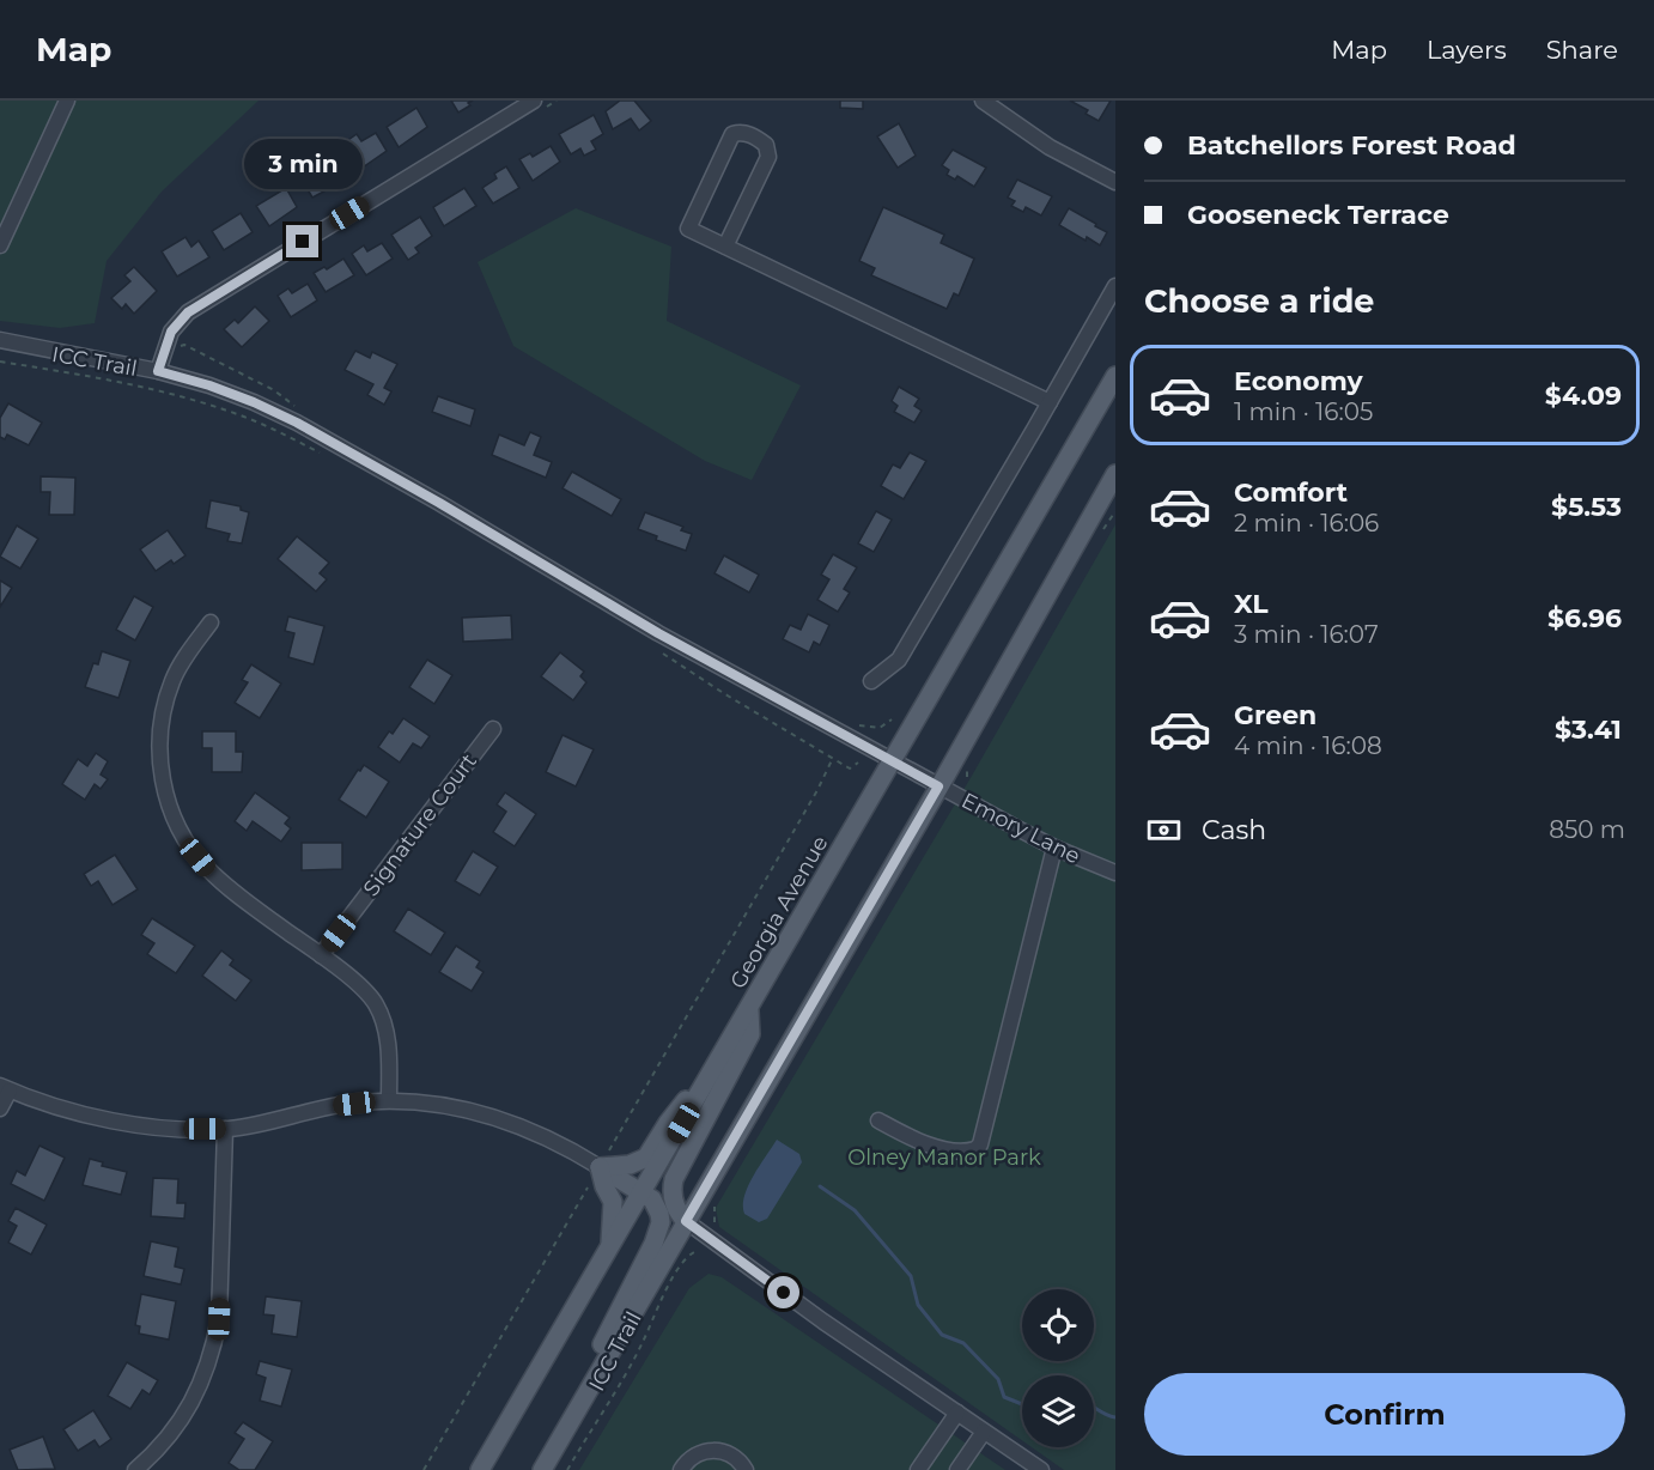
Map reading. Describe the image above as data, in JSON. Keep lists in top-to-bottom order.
{
  "streets": {
    "main road": ["Georgia Avenue"],
    "street": ["Signature Court", "Emory Lane"],
    "path": ["ICC Trail"]
  },
  "crossings": [
    ["Emory Lane", "Georgia Avenue"]
  ],
  "parks": ["Olney Manor Park"],
  "page": {
    "header": "Map",
    "nav": ["Map", "Layers", "Share"],
    "banner": ["Batchellors Forest Road", "Gooseneck Terrace"],
    "bubble": "3 min",
    "heading": "Choose a ride",
    "list": [
      {
        "name": "Economy",
        "note": "1 min · 16:05",
        "value": "$4.09"
      },
      {
        "name": "Comfort",
        "note": "2 min · 16:06",
        "value": "$5.53"
      },
      {
        "name": "XL",
        "note": "3 min · 16:07",
        "value": "$6.96"
      },
      {
        "name": "Green",
        "note": "4 min · 16:08",
        "value": "$3.41"
      }
    ],
    "pay": ["Cash", "850 m"],
    "buttons": "Confirm"
  }
}
